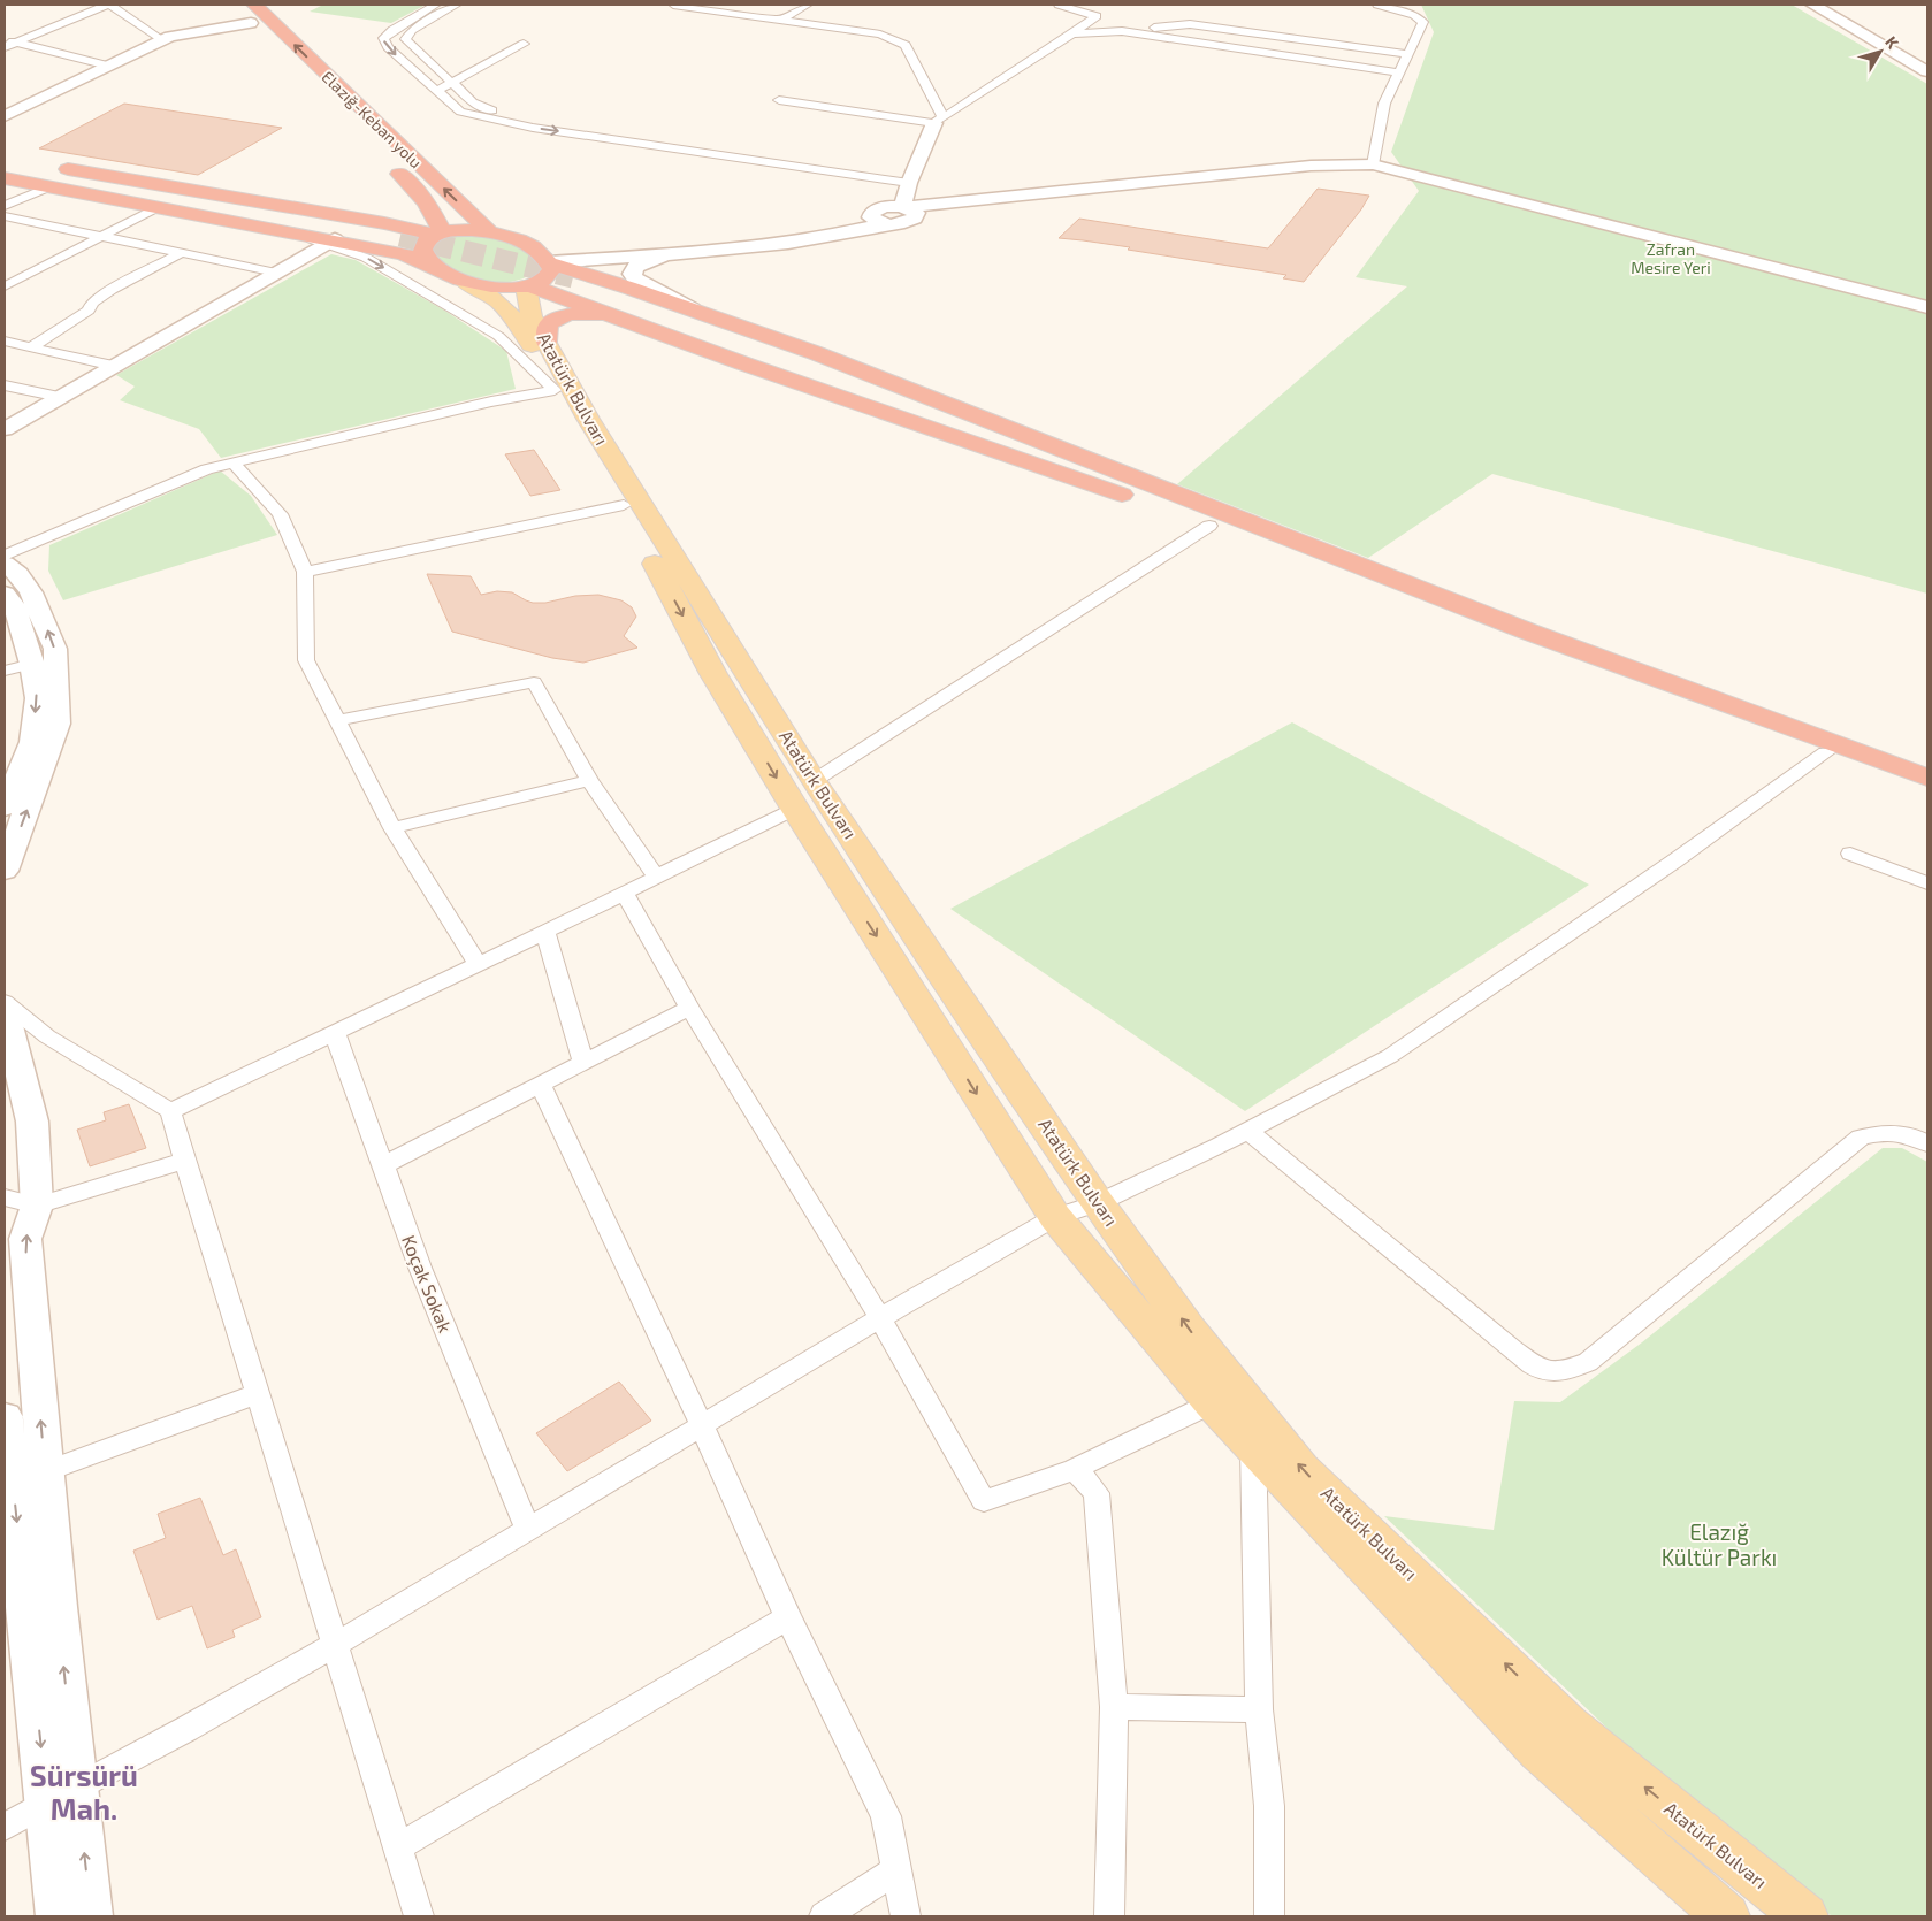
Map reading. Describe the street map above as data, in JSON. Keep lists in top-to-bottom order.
{
  "streets": {
    "highway": ["Elazığ-Keban yolu"],
    "main road": ["Atatürk Bulvarı"],
    "street": ["Koçak Sokak"]
  },
  "districts": ["Sürsürü Mah."],
  "parks": ["Zafran Mesire Yeri", "Elazığ Kültür Parkı"],
  "north": "top right"
}
